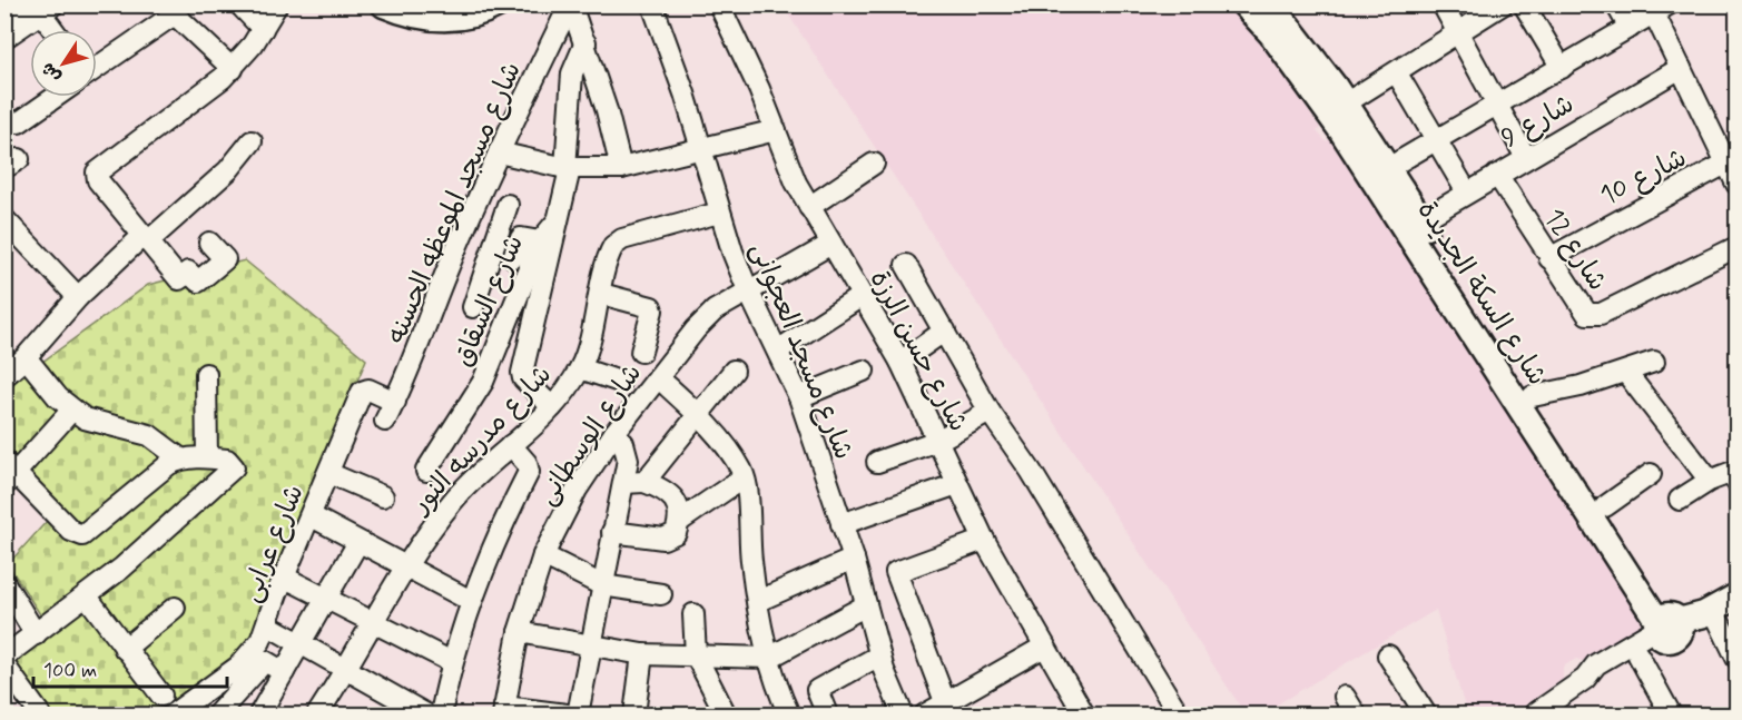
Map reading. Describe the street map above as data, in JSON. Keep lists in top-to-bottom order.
{
  "streets": {
    "main road": ["شارع السكة الجديدة"],
    "street": [
      "شارع 9",
      "شارع 10",
      "شارع مسجد الموعظه الحسنه",
      "شارع 12",
      "شارع السقاق",
      "شارع مسجد العجوانى",
      "شارع حسن الرزة",
      "شارع الوسطانى",
      "شارع مدرسه النور",
      "شارع عرابى"
    ]
  },
  "crossings": [
    ["شارع 9", "شارع 12"],
    ["شارع 9", "شارع السكة الجديدة"],
    ["شارع 10", "شارع 12"],
    ["شارع مسجد الموعظه الحسنه", "شارع عرابى"],
    ["شارع مسجد العجوانى", "شارع الوسطانى"],
    ["شارع مسجد العجوانى", "شارع مدرسه النور"],
    ["شارع حسن الرزة", "شارع الوسطانى"]
  ],
  "scale_bar": "100 m",
  "north": "bottom left"
}
